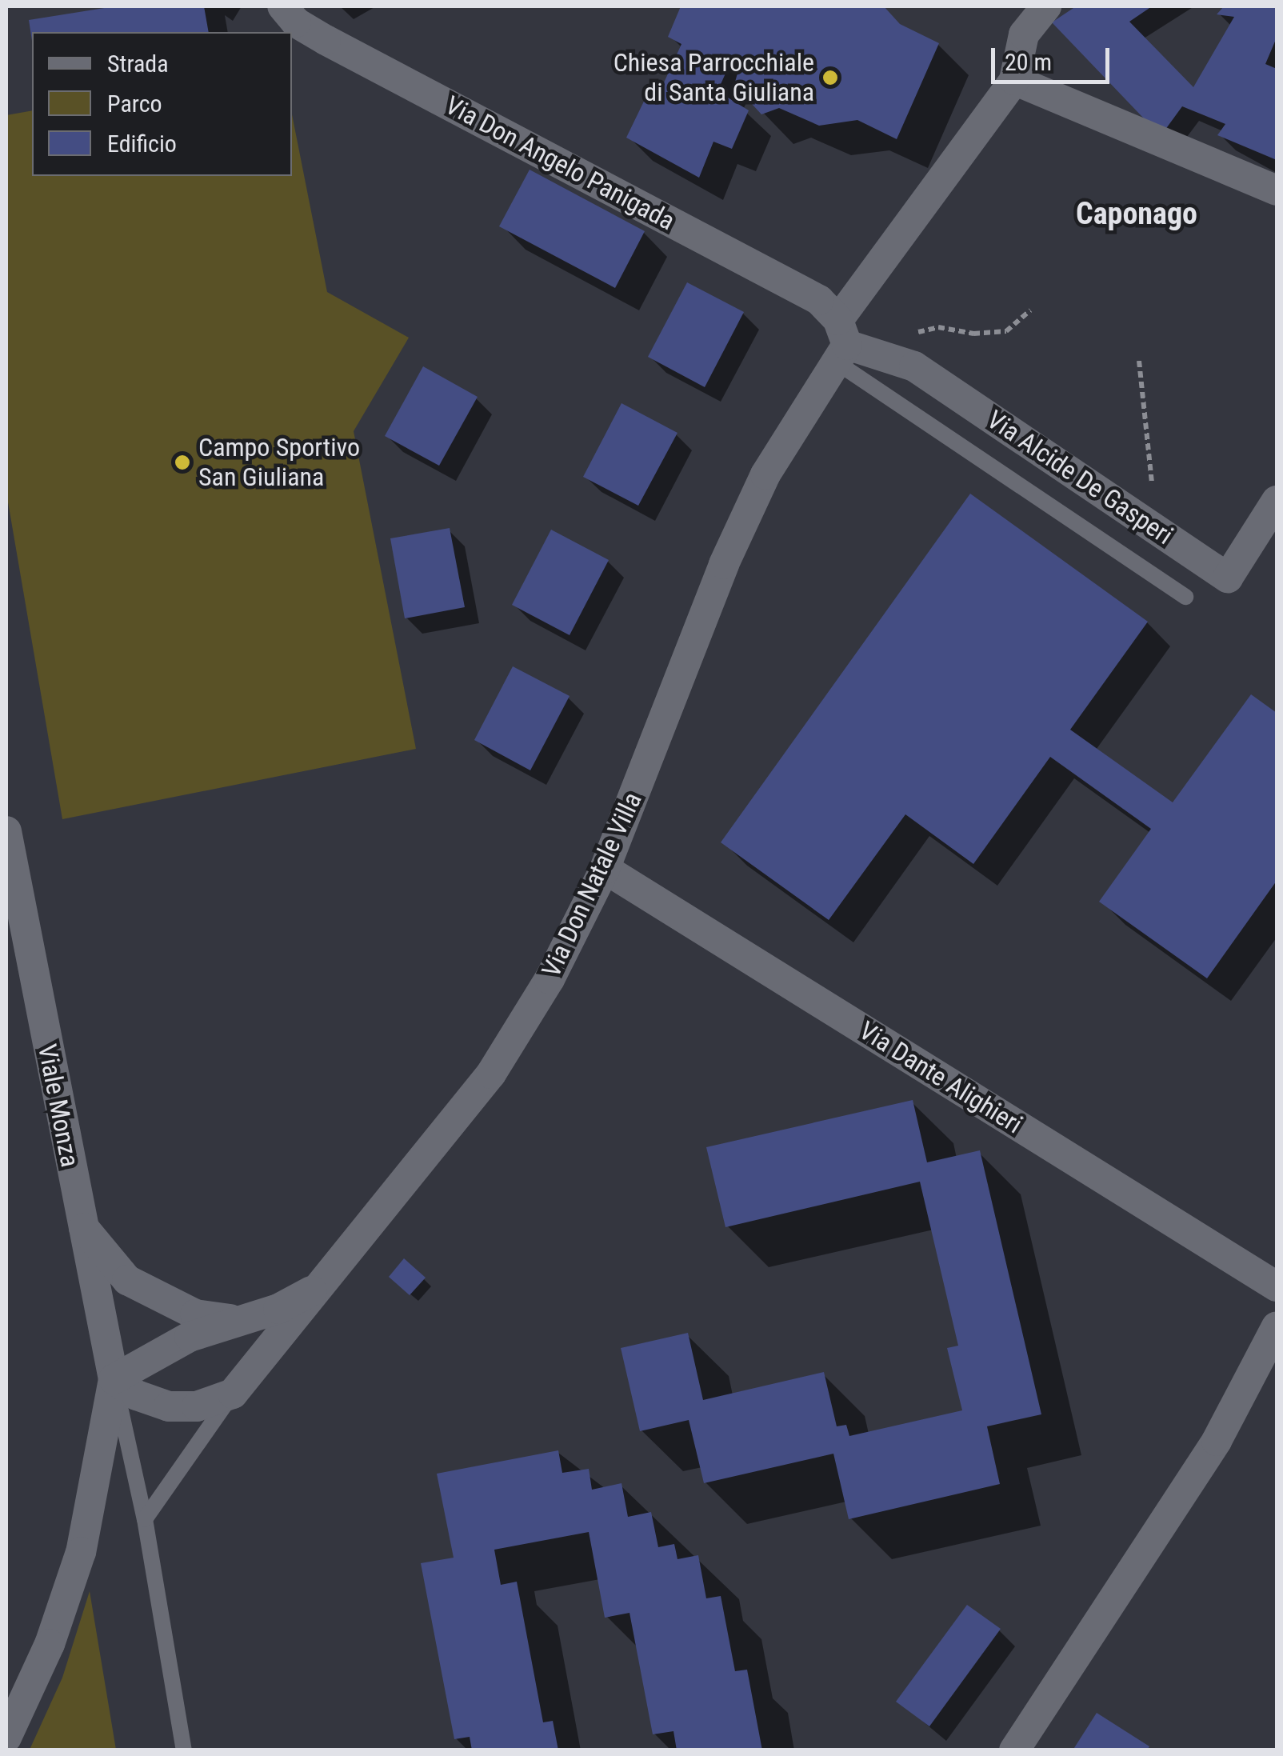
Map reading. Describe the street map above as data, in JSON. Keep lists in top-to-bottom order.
{
  "streets": {
    "street": [
      "Via Don Angelo Panigada",
      "Via Alcide De Gasperi",
      "Via Don Natale Villa",
      "Via Dante Alighieri",
      "Viale Monza"
    ]
  },
  "crossings": [
    ["Via Don Angelo Panigada", "Via Alcide De Gasperi"],
    ["Via Don Angelo Panigada", "Via Don Natale Villa"],
    ["Via Alcide De Gasperi", "Via Don Natale Villa"],
    ["Via Don Natale Villa", "Via Dante Alighieri"]
  ],
  "districts": ["Caponago"],
  "places": ["Chiesa Parrocchiale di Santa Giuliana", "Campo Sportivo San Giuliana"],
  "legend": ["Strada", "Parco", "Edificio"],
  "scale_bar": "20 m"
}
